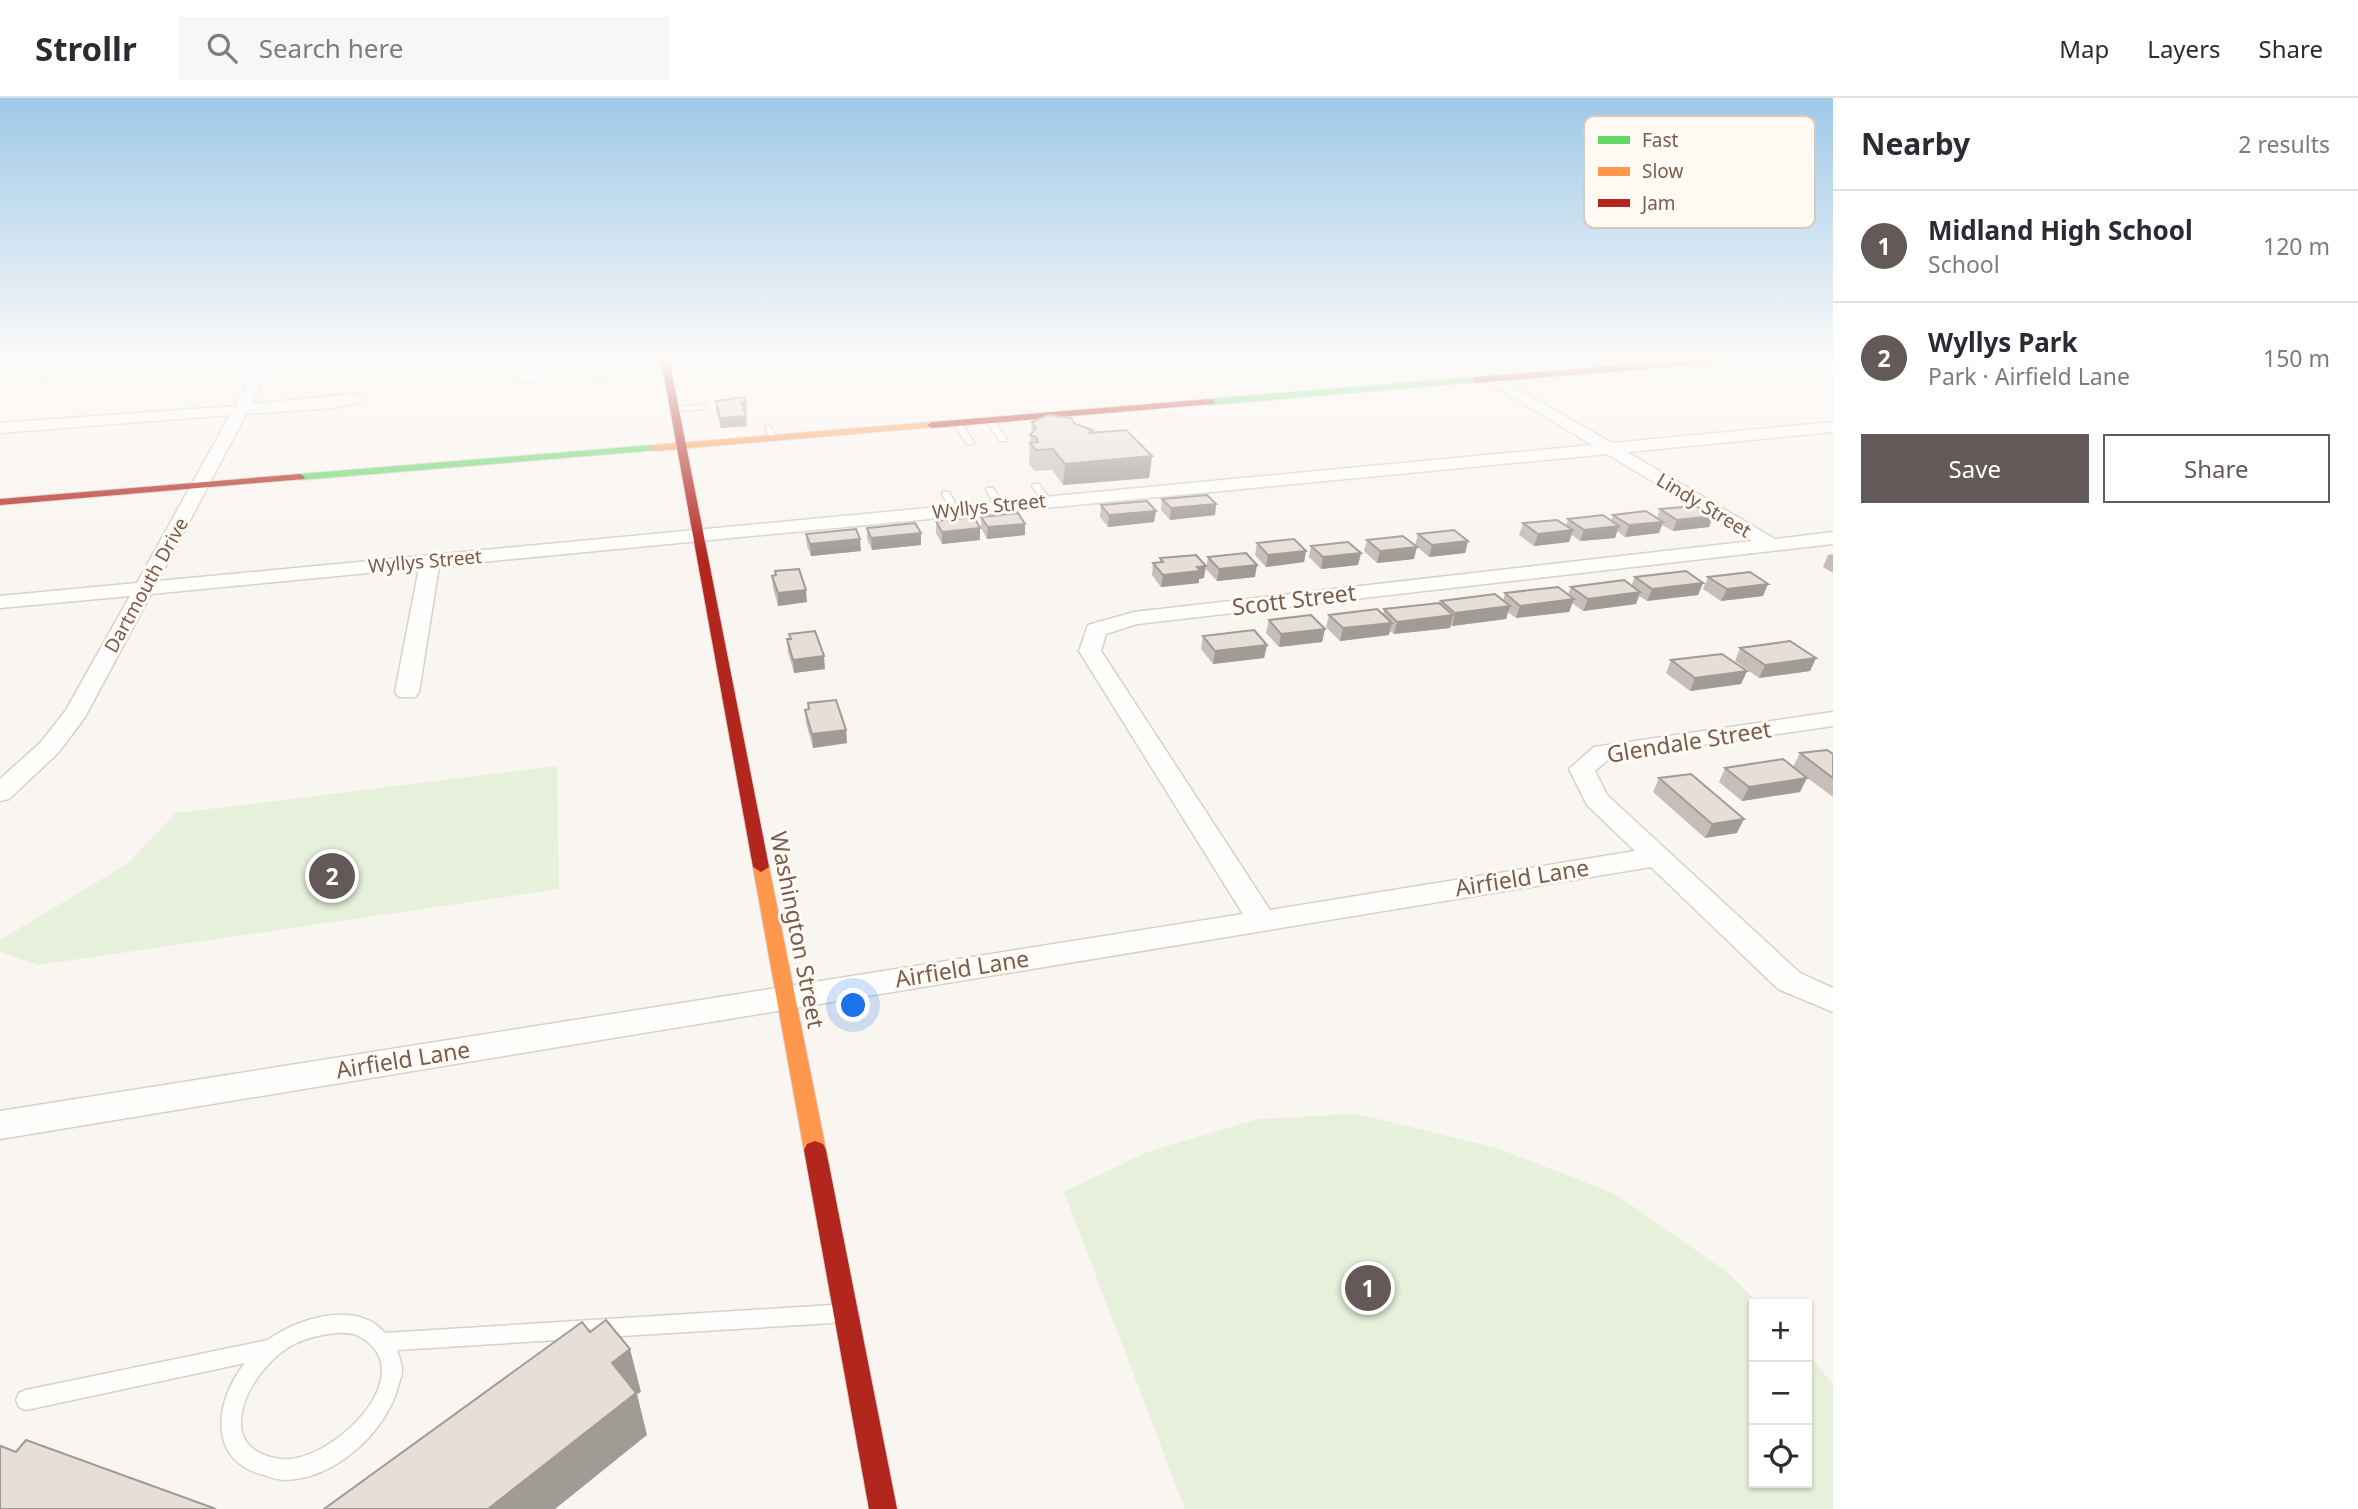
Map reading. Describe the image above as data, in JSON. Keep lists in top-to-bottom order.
{
  "streets": {
    "street": [
      "Lindy Street",
      "Wyllys Street",
      "Dartmouth Drive",
      "Scott Street",
      "Glendale Street",
      "Airfield Lane",
      "Washington Street"
    ]
  },
  "crossings": [
    ["Lindy Street", "Wyllys Street"],
    ["Lindy Street", "Scott Street"],
    ["Wyllys Street", "Dartmouth Drive"],
    ["Wyllys Street", "Washington Street"],
    ["Scott Street", "Airfield Lane"],
    ["Glendale Street", "Airfield Lane"],
    ["Airfield Lane", "Washington Street"]
  ],
  "legend": ["Fast", "Slow", "Jam"],
  "page": {
    "header": "Strollr",
    "search": "Search here",
    "nav": ["Map", "Layers", "Share"],
    "heading": ["Nearby", "2 results"],
    "list": [
      {
        "mark": "1",
        "name": "Midland High School",
        "note": "School",
        "value": "120 m"
      },
      {
        "mark": "2",
        "name": "Wyllys Park",
        "note": "Park · Airfield Lane",
        "value": "150 m"
      }
    ],
    "buttons": ["Save", "Share"],
    "pins": ["2", "1"],
    "map_buttons": ["+", "−"]
  }
}
